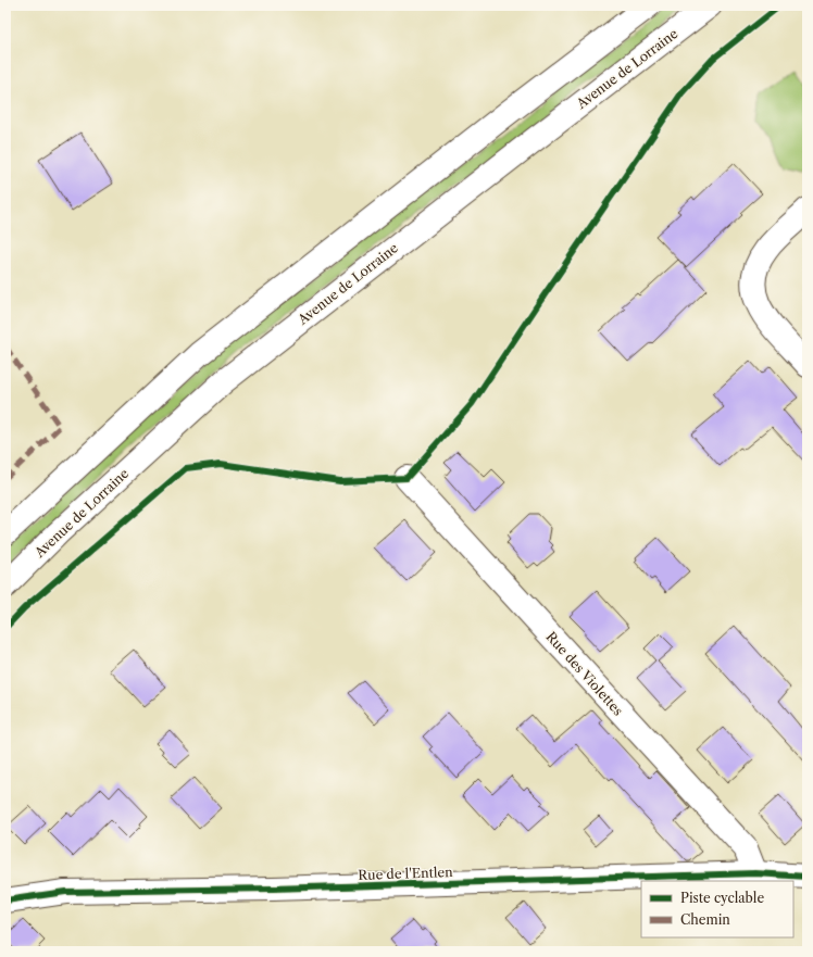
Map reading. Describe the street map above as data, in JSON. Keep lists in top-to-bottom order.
{
  "streets": {
    "main road": ["Avenue de Lorraine", "Rue des Violettes", "Rue de l'Entlen"]
  },
  "crossings": [
    ["Rue des Violettes", "Rue de l'Entlen"]
  ],
  "legend": ["Piste cyclable", "Chemin"]
}
